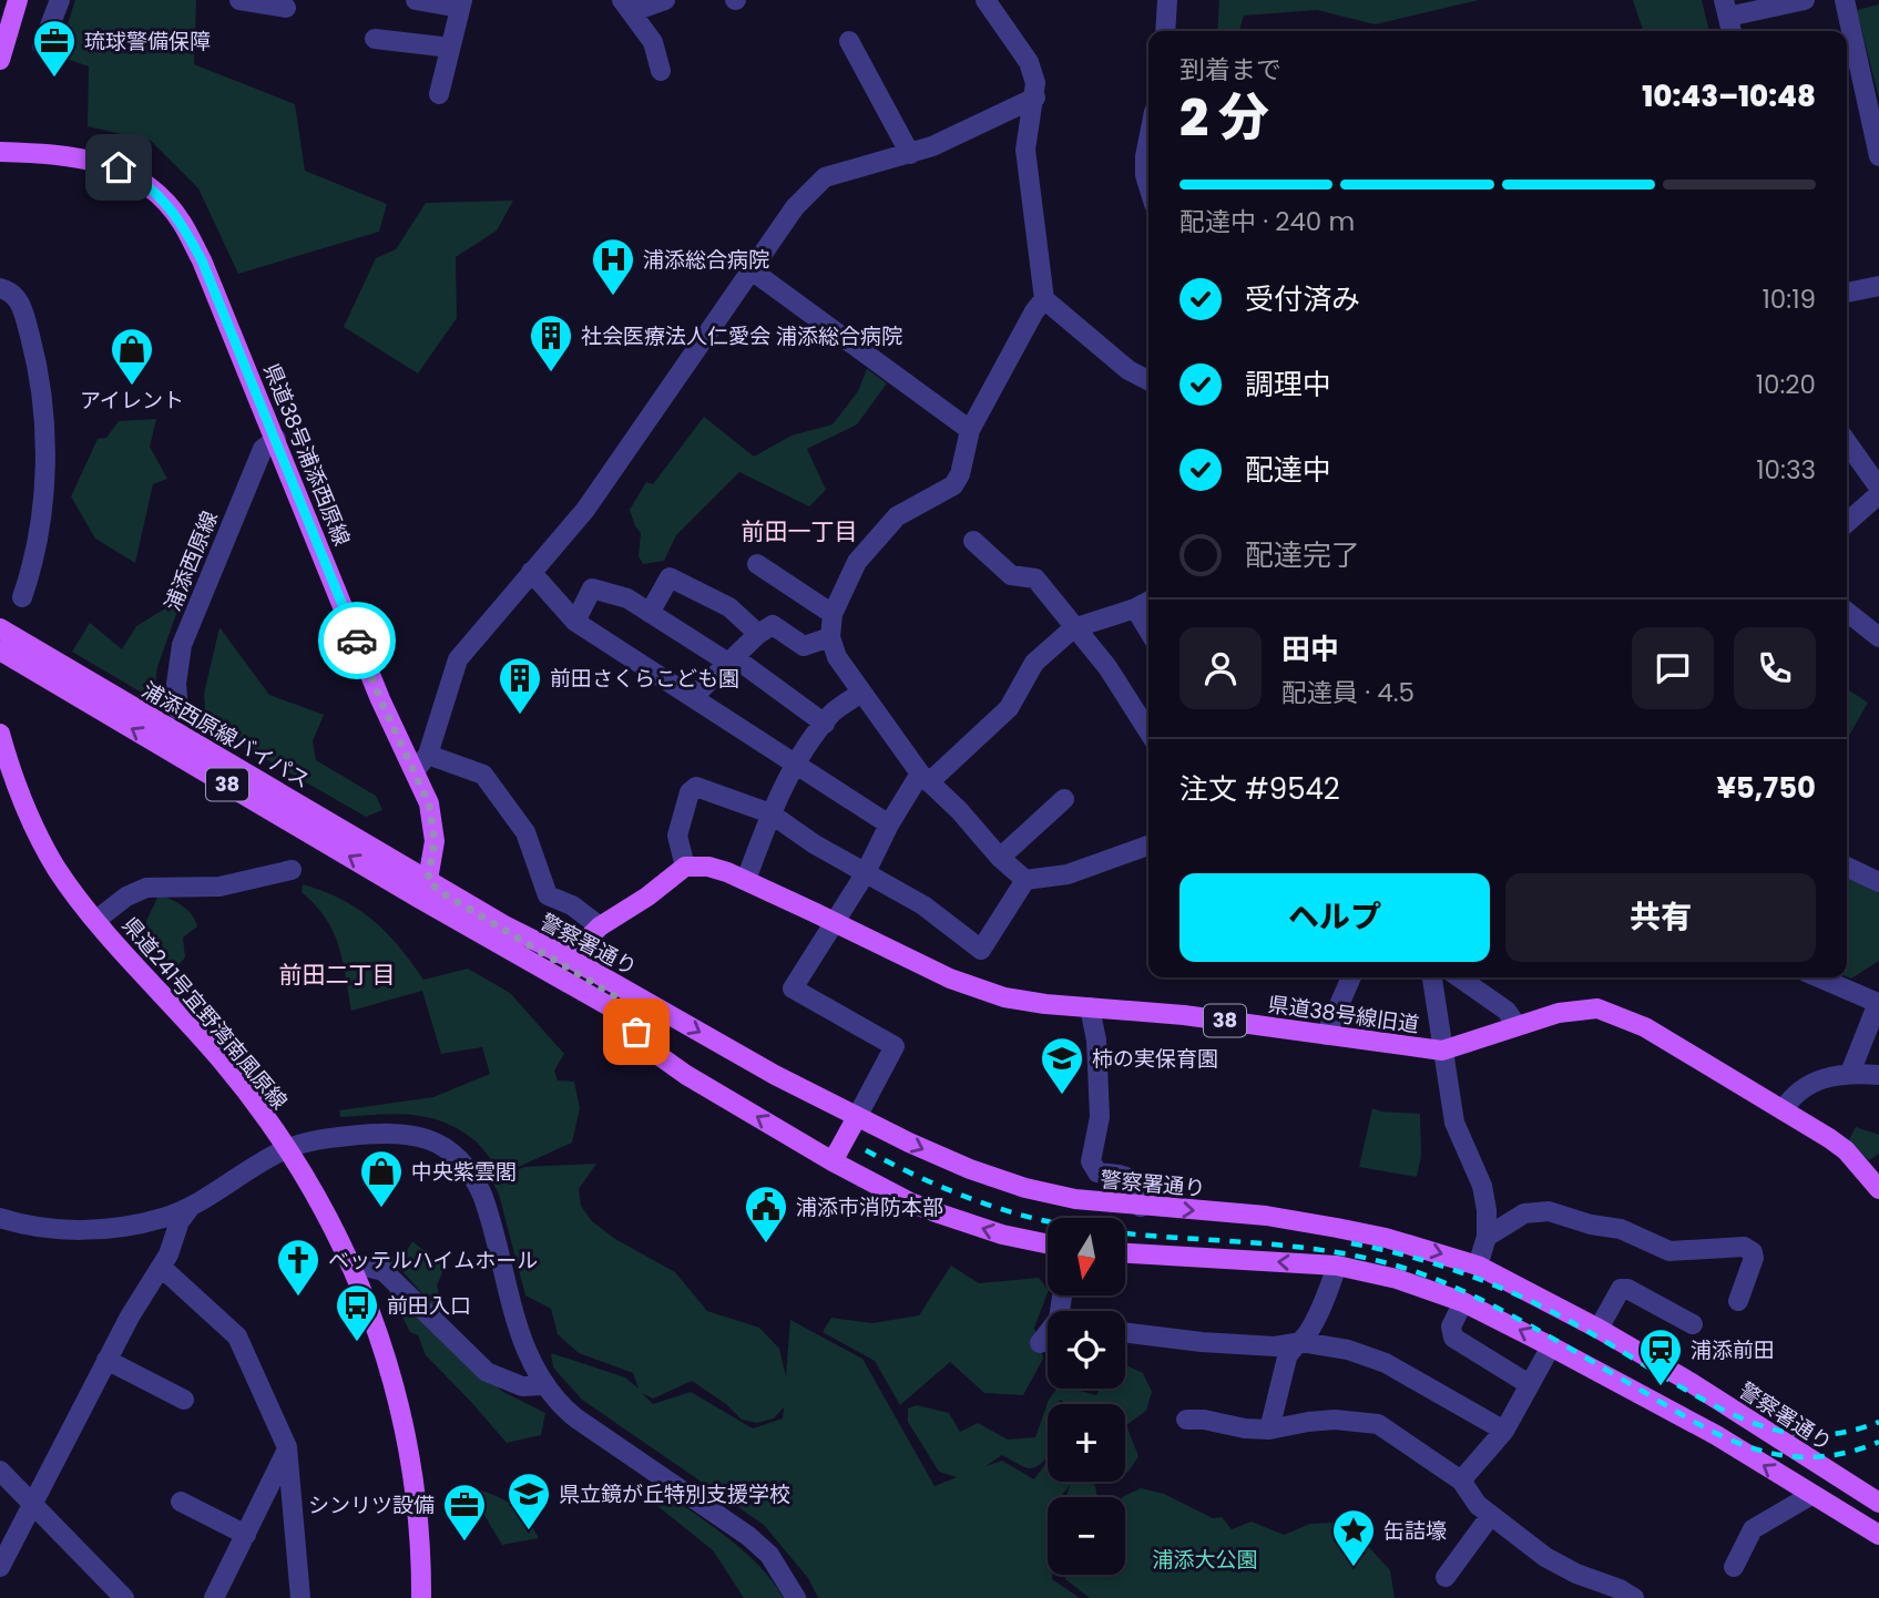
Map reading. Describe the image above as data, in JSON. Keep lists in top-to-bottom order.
{
  "streets": {
    "main road": [
      "県道38号浦添西原線",
      "浦添西原線バイパス",
      "38",
      "警察署通り",
      "県道241号宜野湾南風原線",
      "県道38号線旧道"
    ],
    "street": ["浦添西原線"]
  },
  "crossings": [
    ["県道38号浦添西原線", "浦添西原線"],
    ["県道38号浦添西原線", "浦添西原線バイパス"],
    ["県道38号浦添西原線", "警察署通り"],
    ["浦添西原線バイパス", "警察署通り"]
  ],
  "districts": ["前田一丁目", "前田二丁目"],
  "parks": ["浦添大公園"],
  "places": {
    "office": ["琉球警備保障", "シンリツ設備"],
    "hospital": ["浦添総合病院"],
    "building": ["社会医療法人仁愛会 浦添総合病院", "前田さくらこども園"],
    "shop": ["アイレント", "中央紫雲閣"],
    "school or university": ["柿の実保育園", "県立鏡が丘特別支援学校"],
    "public building": ["浦添市消防本部"],
    "church": ["ベッテルハイムホール"],
    "bus stop": ["前田入口"],
    "station": ["浦添前田"],
    "place": ["缶詰壕"]
  },
  "north": "bottom",
  "page": {
    "heading": ["2 分", "到着まで", "10:43–10:48"],
    "panel": [
      "田中",
      "配達員 · 4.5",
      "注文 #9542",
      "¥5,750"
    ],
    "bar": "配達中 · 240 m",
    "list": [
      ["受付済み", "10:19"],
      ["調理中", "10:20"],
      ["配達中", "10:33"],
      "配達完了"
    ],
    "buttons": ["ヘルプ", "共有"],
    "map_buttons": ["+", "−"]
  }
}
